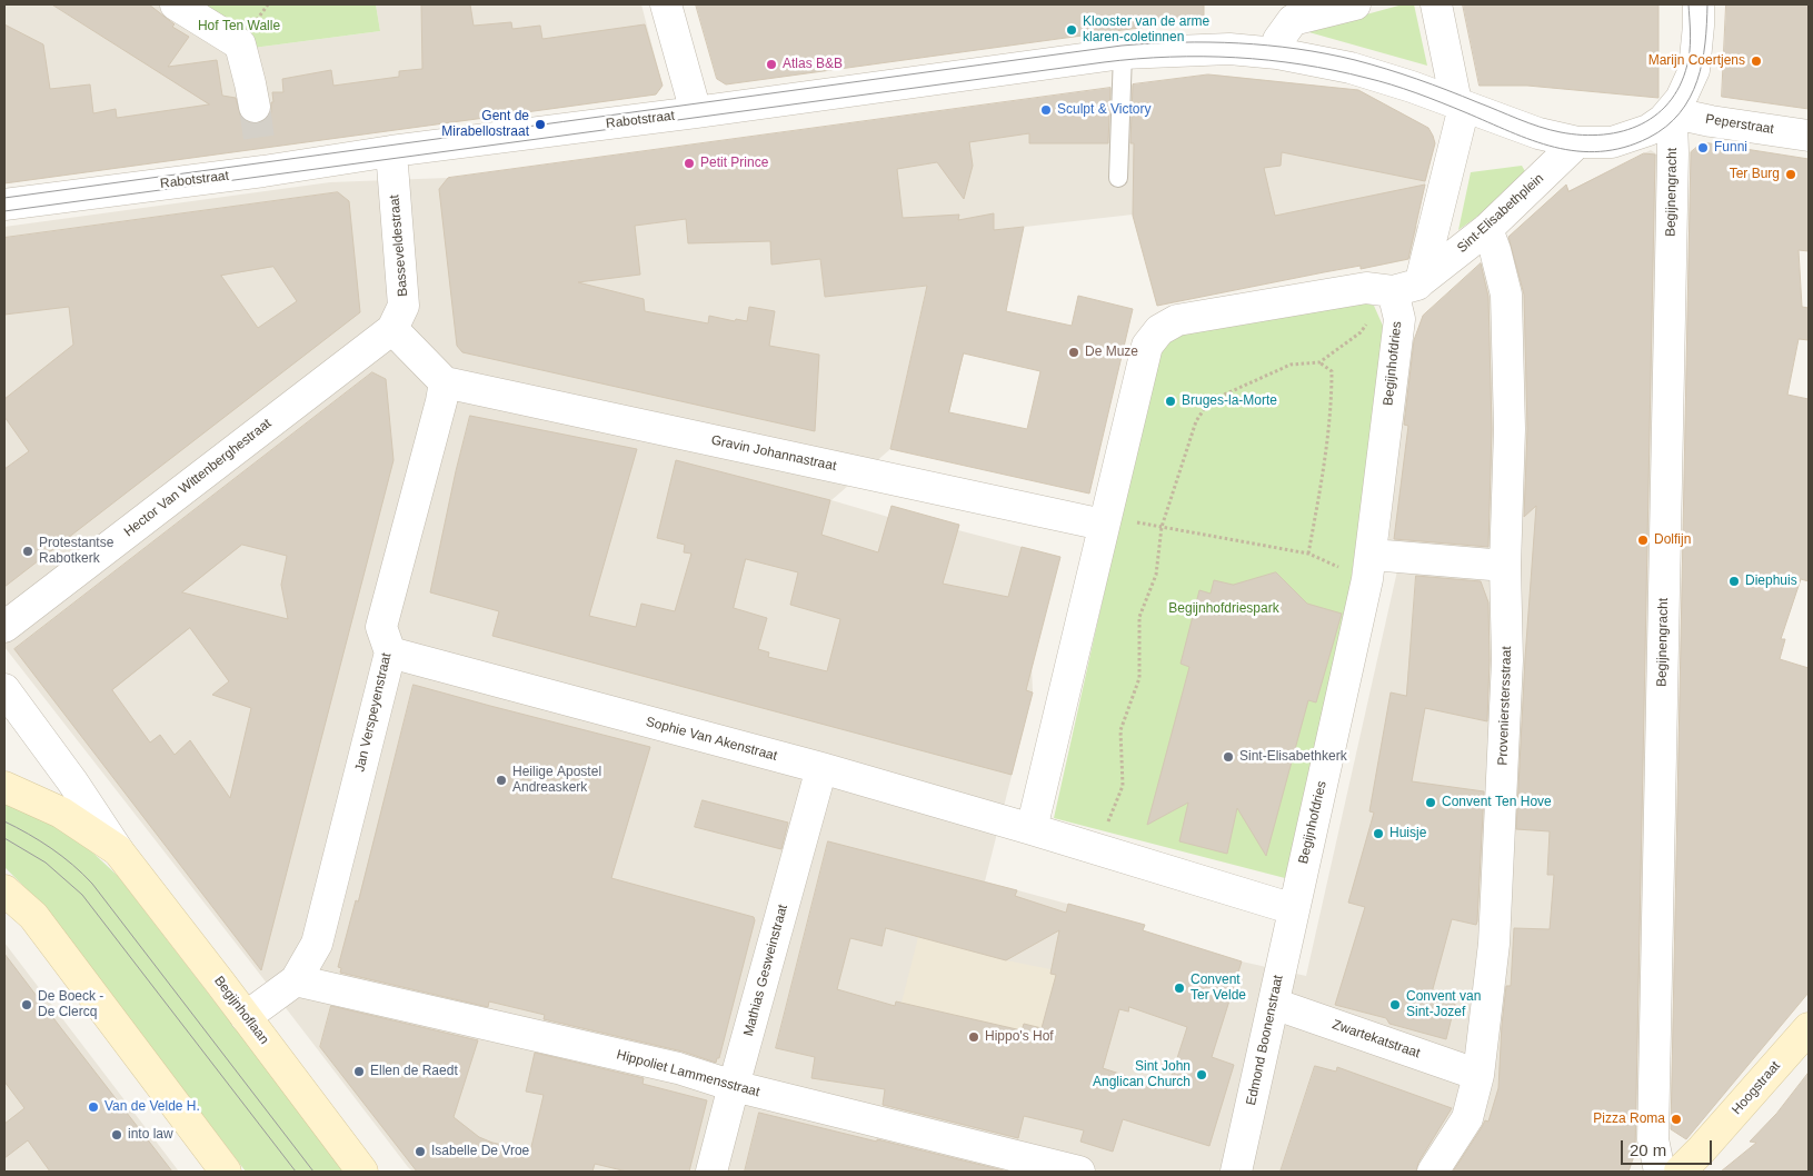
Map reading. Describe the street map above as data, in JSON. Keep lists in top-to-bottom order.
{
  "streets": {
    "main road": ["Begijnhoflaan", "Hoogstraat"],
    "street": [
      "Rabotstraat",
      "Peperstraat",
      "Begijnengracht",
      "Sint-Elisabethplein",
      "Basseveldestraat",
      "Begijnhofdries",
      "Gravin Johannastraat",
      "Hector Van Wittenberghestraat",
      "Provenierstersstraat",
      "Jan Verspeyenstraat",
      "Sophie Van Akenstraat",
      "Mathias Gesweinstraat",
      "Zwartekatstraat",
      "Edmond Boonenstraat",
      "Hippoliet Lammensstraat"
    ]
  },
  "crossings": [
    ["Rabotstraat", "Basseveldestraat"],
    ["Peperstraat", "Begijnengracht"],
    ["Sint-Elisabethplein", "Begijnhofdries"],
    ["Sint-Elisabethplein", "Provenierstersstraat"],
    ["Basseveldestraat", "Hector Van Wittenberghestraat"],
    ["Begijnhofdries", "Edmond Boonenstraat"],
    ["Gravin Johannastraat", "Jan Verspeyenstraat"],
    ["Provenierstersstraat", "Zwartekatstraat"],
    ["Jan Verspeyenstraat", "Sophie Van Akenstraat"],
    ["Jan Verspeyenstraat", "Begijnhoflaan"],
    ["Jan Verspeyenstraat", "Hippoliet Lammensstraat"],
    ["Sophie Van Akenstraat", "Mathias Gesweinstraat"],
    ["Mathias Gesweinstraat", "Hippoliet Lammensstraat"],
    ["Zwartekatstraat", "Edmond Boonenstraat"]
  ],
  "parks": ["Hof Ten Walle", "Begijnhofdriespark"],
  "places": [
    "Klooster van de arme klaren-coletinnen",
    "Marijn Coertjens",
    "Atlas B&B",
    "Sculpt & Victory",
    "Gent de Mirabellostraat",
    "Funni",
    "Petit Prince",
    "Ter Burg",
    "De Muze",
    "Bruges-la-Morte",
    "Dolfijn",
    "Protestantse Rabotkerk",
    "Diephuis",
    "Sint-Elisabethkerk",
    "Heilige Apostel Andreaskerk",
    "Convent Ten Hove",
    "Huisje",
    "Convent Ter Velde",
    "De Boeck - De Clercq",
    "Convent van Sint-Jozef",
    "Hippo's Hof",
    "Ellen de Raedt",
    "Sint John Anglican Church",
    "Van de Velde H.",
    "Pizza Roma",
    "into law",
    "Isabelle De Vroe"
  ],
  "scale_bar": "20 m"
}
